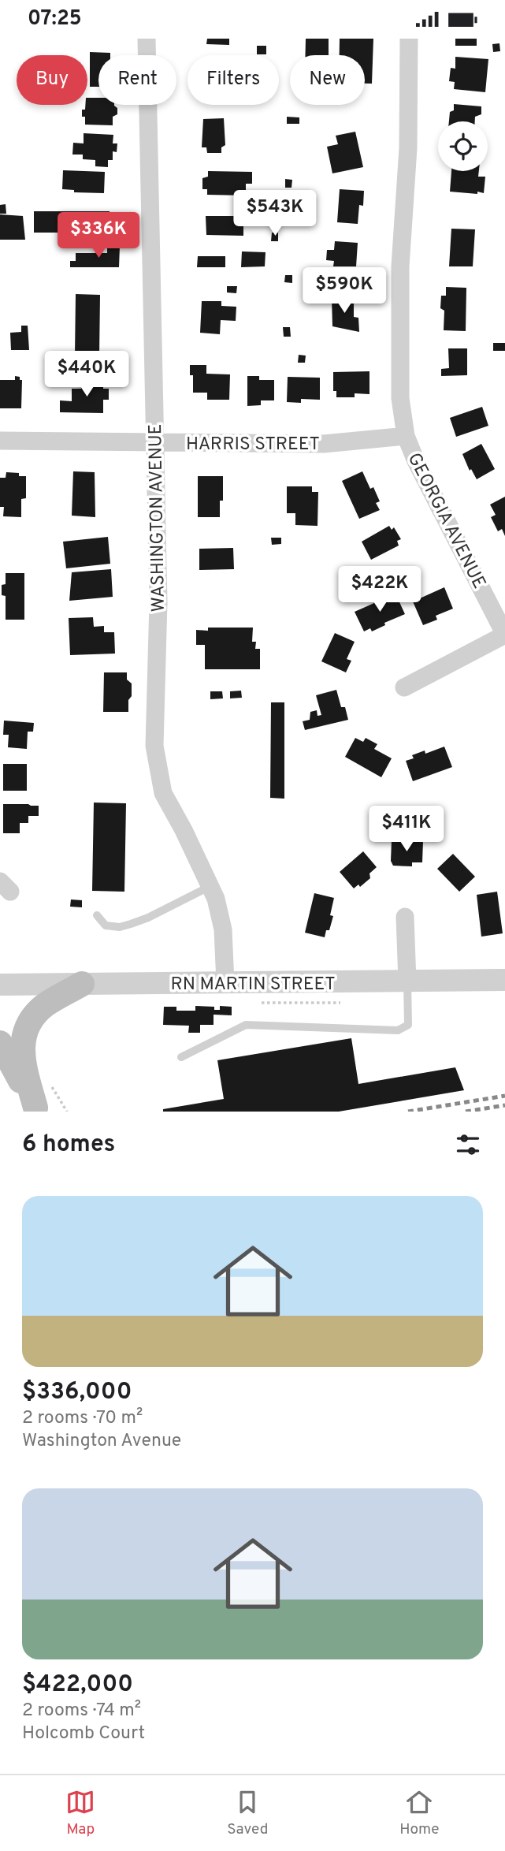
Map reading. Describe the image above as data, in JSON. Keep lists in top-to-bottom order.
{
  "streets": {
    "street": [
      "HARRIS STREET",
      "WASHINGTON AVENUE",
      "GEORGIA AVENUE",
      "RN MARTIN STREET"
    ]
  },
  "crossings": [
    ["HARRIS STREET", "WASHINGTON AVENUE"],
    ["HARRIS STREET", "GEORGIA AVENUE"],
    ["WASHINGTON AVENUE", "RN MARTIN STREET"]
  ],
  "page": {
    "status": "07:25",
    "chip": [
      "Buy",
      "Rent",
      "Filters",
      "New"
    ],
    "price": [
      "$543K",
      "$336K",
      "$590K",
      "$440K",
      "$422K",
      "$411K"
    ],
    "heading": "6 homes",
    "list": [
      {
        "name": "$336,000",
        "note": "2 rooms · 70 m² · Washington Avenue"
      },
      {
        "name": "$422,000",
        "note": "2 rooms · 74 m² · Holcomb Court"
      }
    ],
    "tabs": ["Map", "Saved", "Home"]
  }
}
